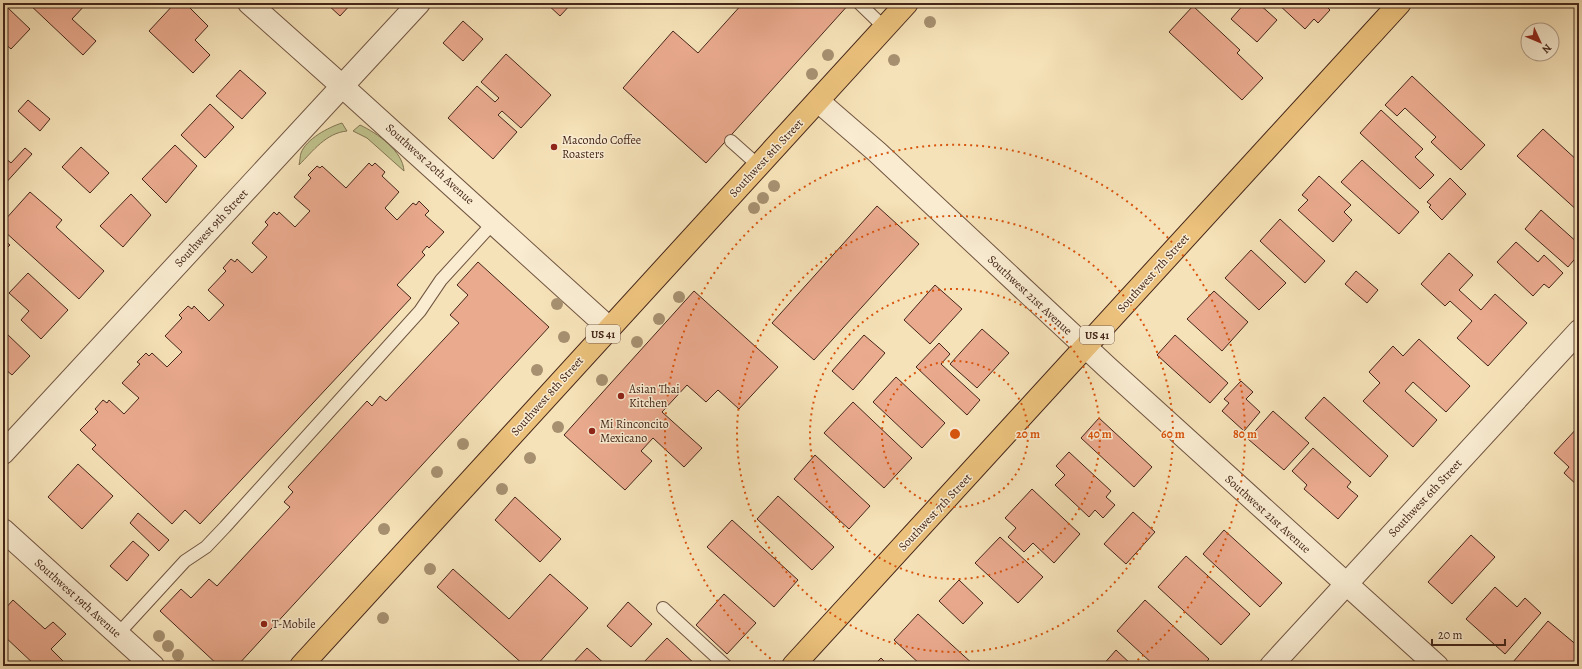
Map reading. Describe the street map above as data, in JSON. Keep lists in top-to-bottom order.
{
  "streets": {
    "main road": ["Southwest 8th Street", "Southwest 7th Street", "US 41"],
    "street": [
      "Southwest 20th Avenue",
      "Southwest 9th Street",
      "Southwest 21st Avenue",
      "Southwest 6th Street",
      "Southwest 19th Avenue"
    ]
  },
  "crossings": [
    ["Southwest 8th Street", "Southwest 20th Avenue"],
    ["Southwest 8th Street", "Southwest 21st Avenue"],
    ["Southwest 20th Avenue", "Southwest 9th Street"],
    ["Southwest 7th Street", "Southwest 21st Avenue"],
    ["Southwest 21st Avenue", "Southwest 6th Street"]
  ],
  "places": [
    "Macondo Coffee Roasters",
    "Asian Thai Kitchen",
    "Mi Rinconcito Mexicano",
    "T-Mobile"
  ],
  "scale_bar": "20 m",
  "north": "bottom right",
  "rings": [
    "20 m",
    "40 m",
    "60 m",
    "80 m"
  ]
}
